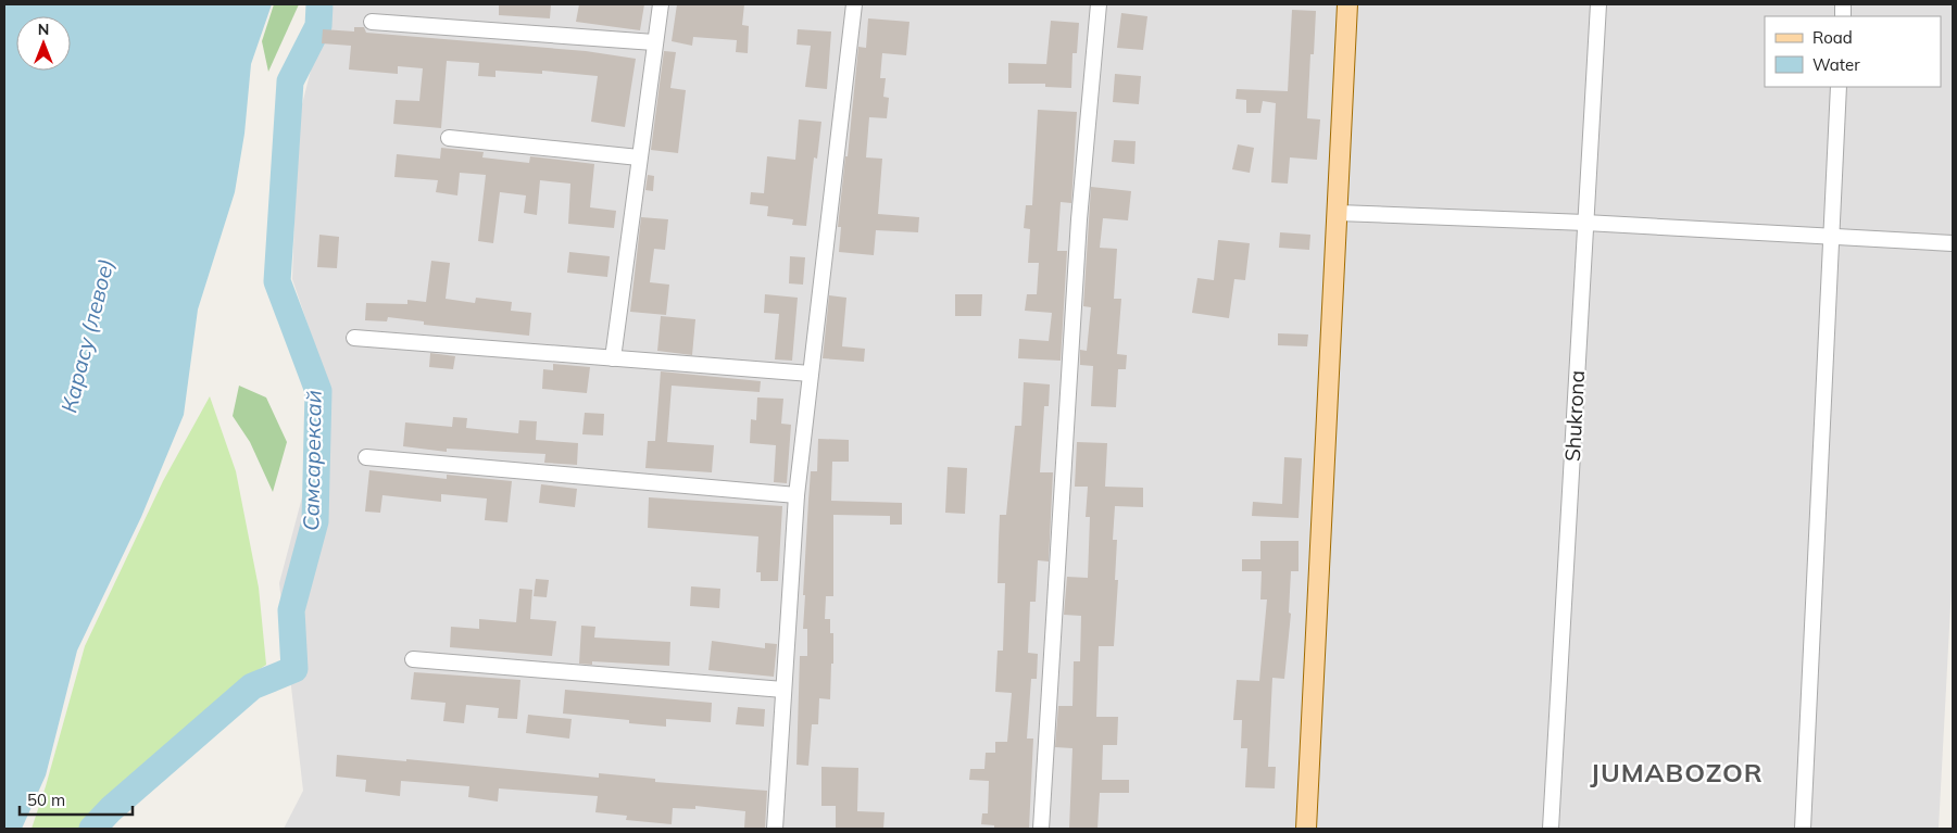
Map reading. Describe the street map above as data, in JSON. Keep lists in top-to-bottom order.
{
  "streets": {
    "street": ["Shukrona"]
  },
  "districts": ["JUMABOZOR"],
  "water": ["Карасу (левое)", "Самсарексай"],
  "legend": ["Road", "Water"],
  "scale_bar": "50 m",
  "north": "top"
}
